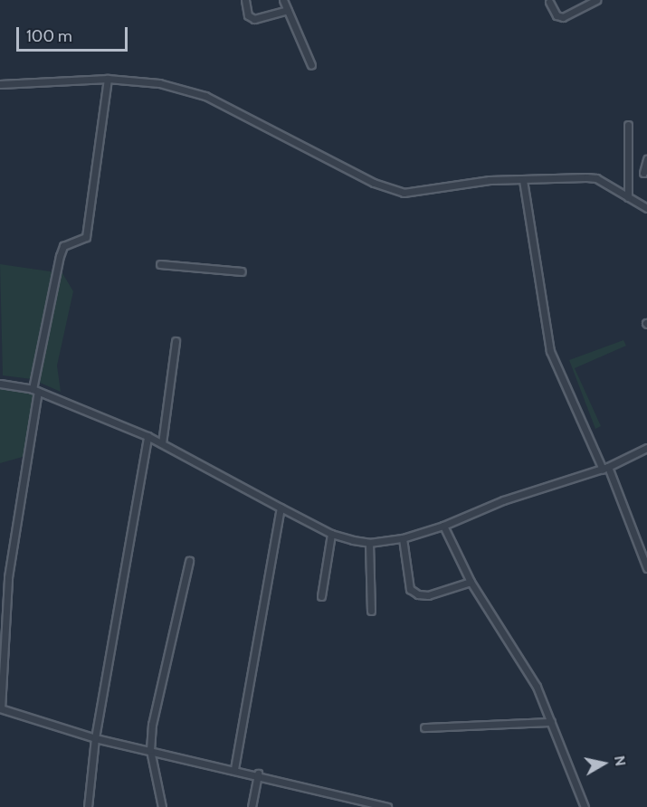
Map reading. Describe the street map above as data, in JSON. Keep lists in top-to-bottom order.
{
  "scale_bar": "100 m",
  "north": "right"
}
